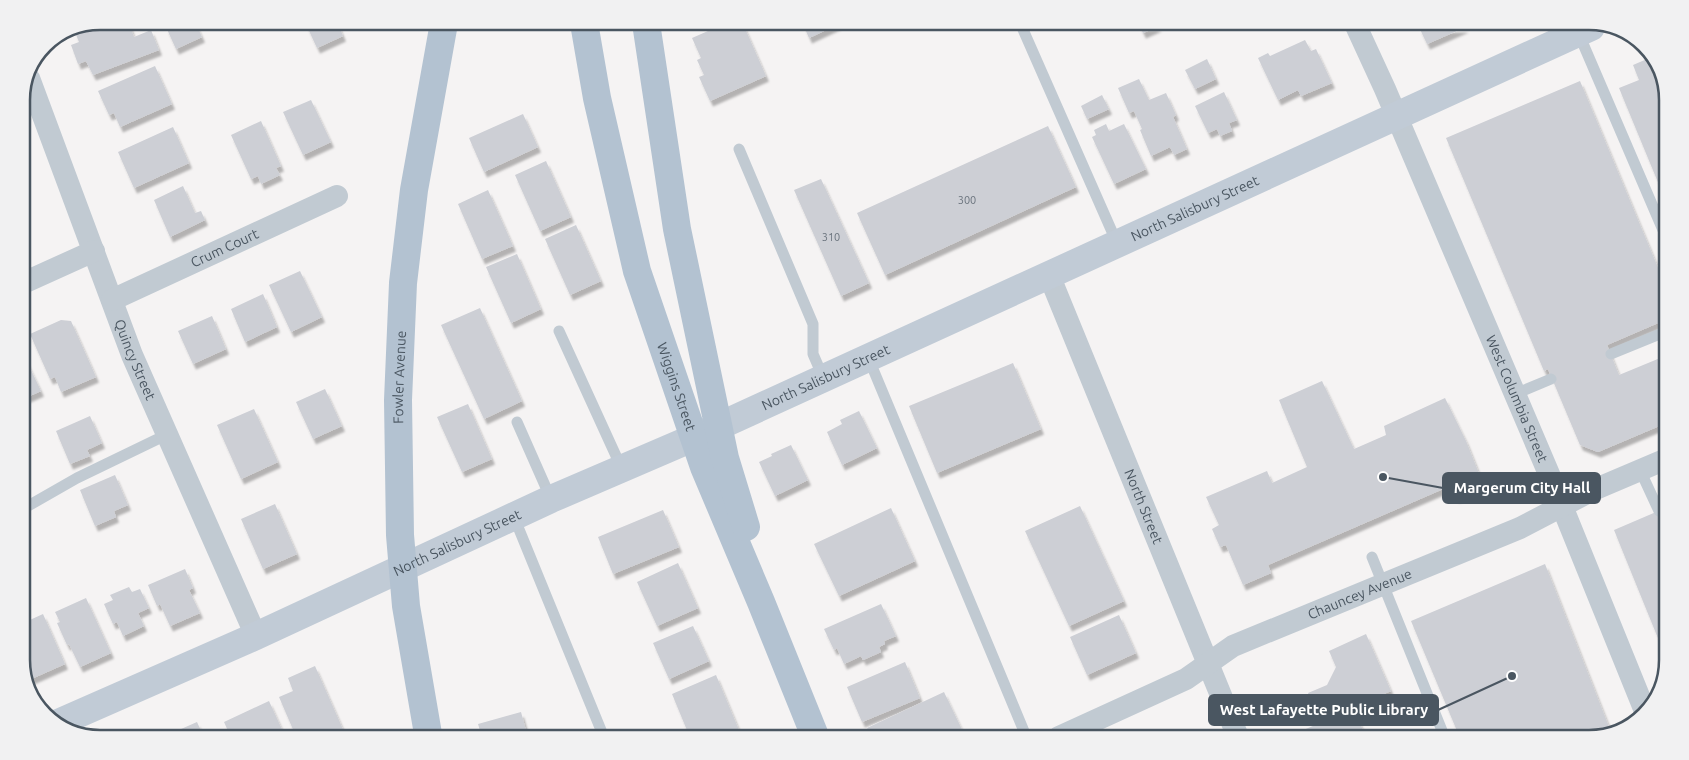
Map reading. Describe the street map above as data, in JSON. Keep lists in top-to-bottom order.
{
  "streets": {
    "main road": ["Fowler Avenue", "Wiggins Street"],
    "street": [
      "North Salisbury Street",
      "Crum Court",
      "Quincy Street",
      "West Columbia Street",
      "North Street",
      "Chauncey Avenue"
    ]
  },
  "crossings": [
    ["North Salisbury Street", "Quincy Street"],
    ["North Salisbury Street", "Fowler Avenue"],
    ["North Salisbury Street", "Wiggins Street"],
    ["North Salisbury Street", "West Columbia Street"],
    ["North Salisbury Street", "North Street"],
    ["Crum Court", "Quincy Street"],
    ["West Columbia Street", "Chauncey Avenue"],
    ["North Street", "Chauncey Avenue"]
  ],
  "places": ["Margerum City Hall", "West Lafayette Public Library"],
  "house_numbers": ["300", "310"]
}
